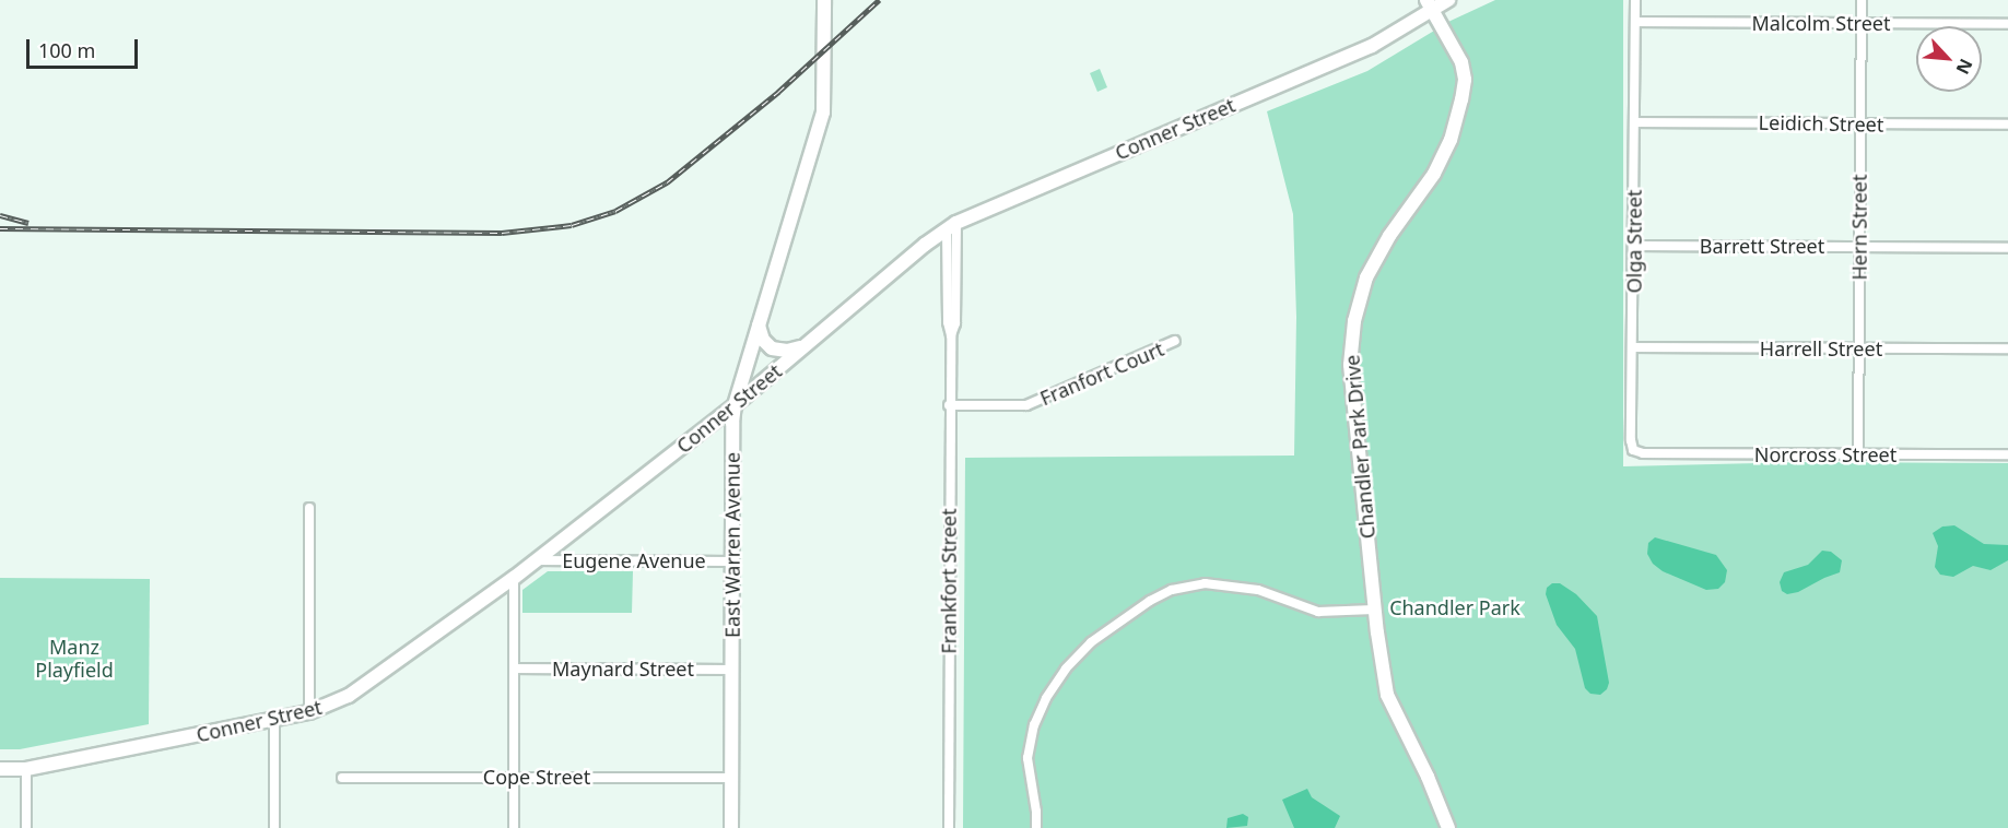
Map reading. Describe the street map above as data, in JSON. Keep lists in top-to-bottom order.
{
  "streets": {
    "main road": ["Conner Street", "Chandler Park Drive", "East Warren Avenue"],
    "street": [
      "Malcolm Street",
      "Leidich Street",
      "Hern Street",
      "Olga Street",
      "Barrett Street",
      "Harrell Street",
      "Franfort Court",
      "Norcross Street",
      "Eugene Avenue",
      "Frankfort Street",
      "Maynard Street",
      "Cope Street"
    ]
  },
  "crossings": [
    ["Malcolm Street", "Hern Street"],
    ["Malcolm Street", "Olga Street"],
    ["Leidich Street", "Hern Street"],
    ["Leidich Street", "Olga Street"],
    ["Conner Street", "Chandler Park Drive"],
    ["Conner Street", "East Warren Avenue"],
    ["Conner Street", "Eugene Avenue"],
    ["Conner Street", "Frankfort Street"],
    ["Hern Street", "Barrett Street"],
    ["Hern Street", "Harrell Street"],
    ["Hern Street", "Norcross Street"],
    ["Olga Street", "Barrett Street"],
    ["Olga Street", "Harrell Street"],
    ["Olga Street", "Norcross Street"],
    ["Franfort Court", "Frankfort Street"],
    ["East Warren Avenue", "Eugene Avenue"],
    ["East Warren Avenue", "Maynard Street"],
    ["East Warren Avenue", "Cope Street"]
  ],
  "parks": ["Chandler Park", "Manz Playfield"],
  "scale_bar": "100 m",
  "north": "bottom right"
}
